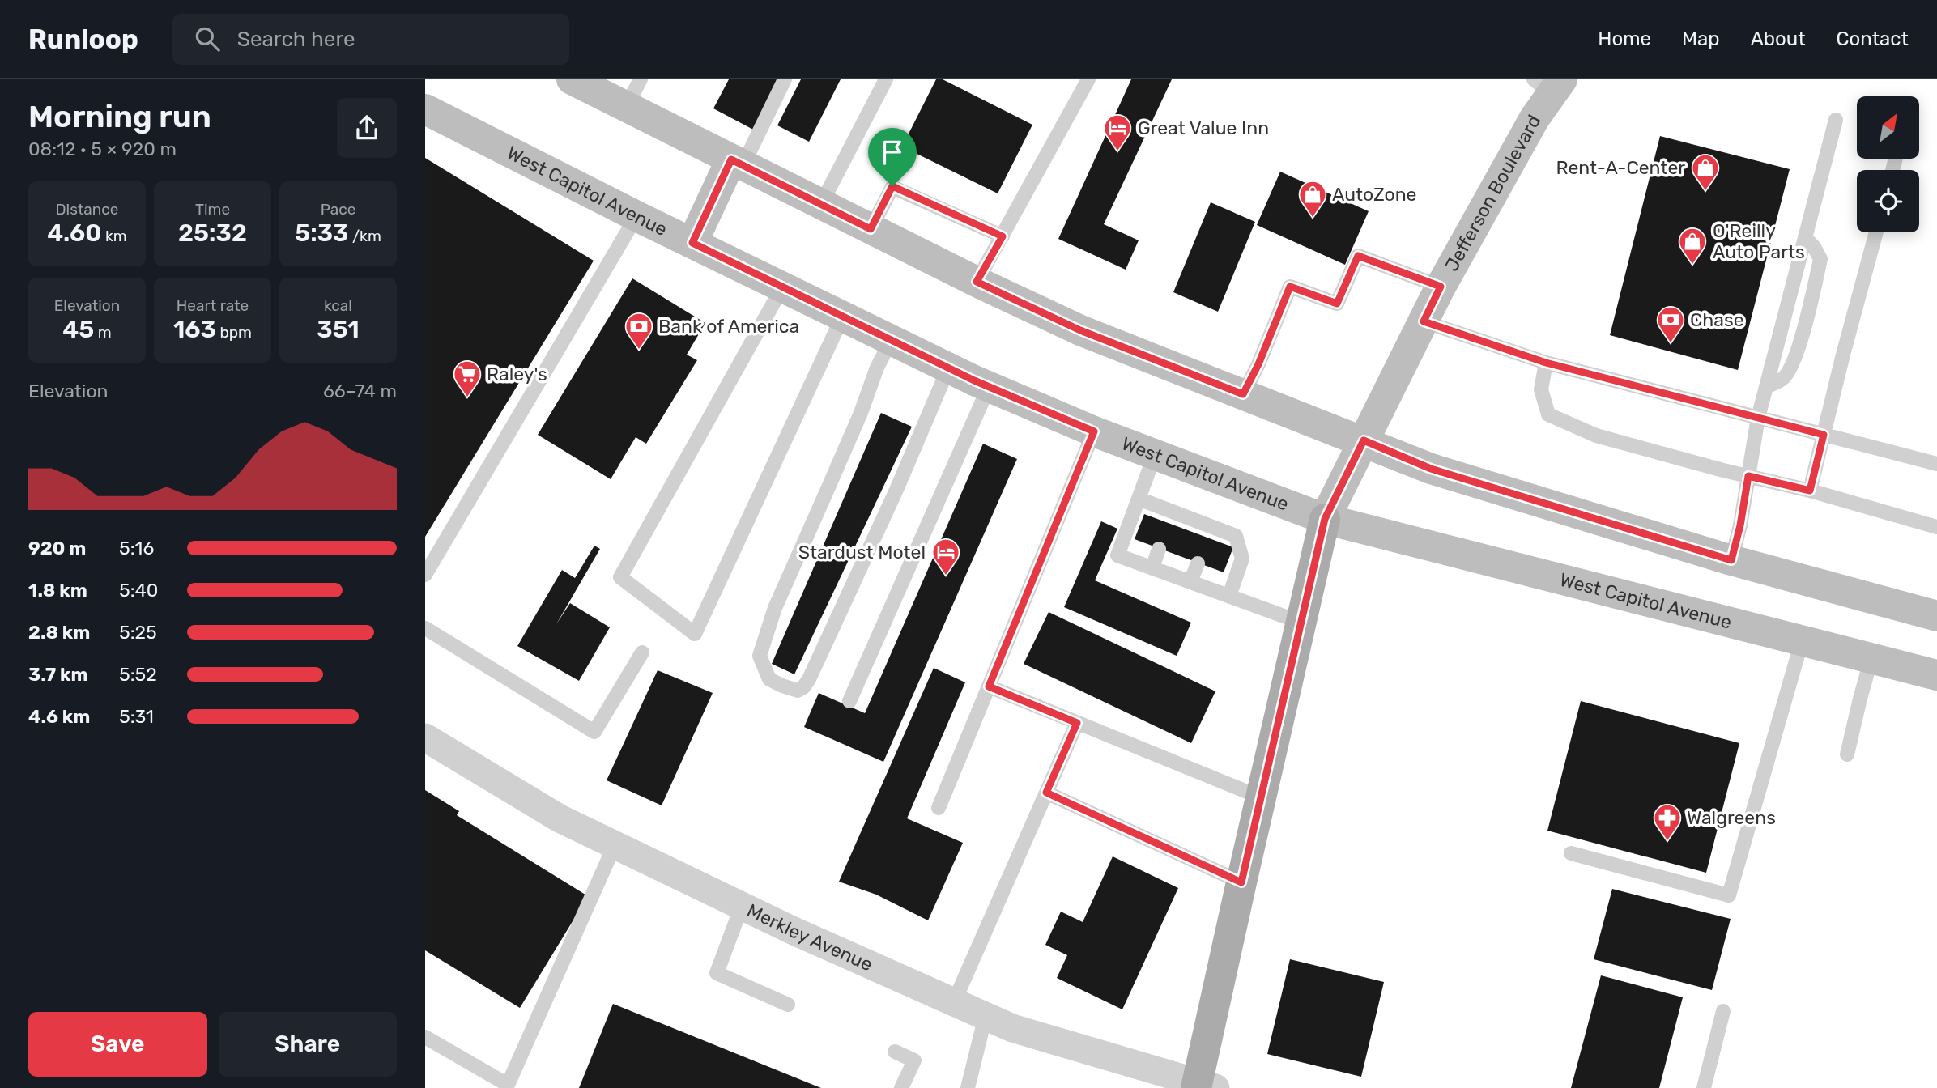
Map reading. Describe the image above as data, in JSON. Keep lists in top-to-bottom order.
{
  "streets": {
    "main road": ["West Capitol Avenue", "Jefferson Boulevard"],
    "street": ["Merkley Avenue"]
  },
  "crossings": [
    ["West Capitol Avenue", "Jefferson Boulevard"],
    ["Jefferson Boulevard", "Merkley Avenue"]
  ],
  "places": {
    "hotel": ["Great Value Inn", "Stardust Motel"],
    "shop": ["Rent-A-Center", "AutoZone", "O'Reilly Auto Parts"],
    "bank": ["Chase", "Bank of America"],
    "supermarket": ["Raley's"],
    "pharmacy": ["Walgreens"]
  },
  "north": "top right",
  "page": {
    "header": "Runloop",
    "search": "Search here",
    "nav": [
      "Home",
      "Map",
      "About",
      "Contact"
    ],
    "heading": ["Morning run", "08:12 · 5 × 920 m"],
    "stats": [
      ["Distance", "4.60 km"],
      ["Time", "25:32"],
      ["Pace", "5:33 /km"],
      ["Elevation", "45 m"],
      ["Heart rate", "163 bpm"],
      ["kcal", "351"]
    ],
    "chart": ["Elevation", "66–74 m"],
    "list": [
      {
        "name": "920 m",
        "note": "5:16"
      },
      {
        "name": "1.8 km",
        "note": "5:40"
      },
      {
        "name": "2.8 km",
        "note": "5:25"
      },
      {
        "name": "3.7 km",
        "note": "5:52"
      },
      {
        "name": "4.6 km",
        "note": "5:31"
      }
    ],
    "buttons": ["Save", "Share"]
  }
}
